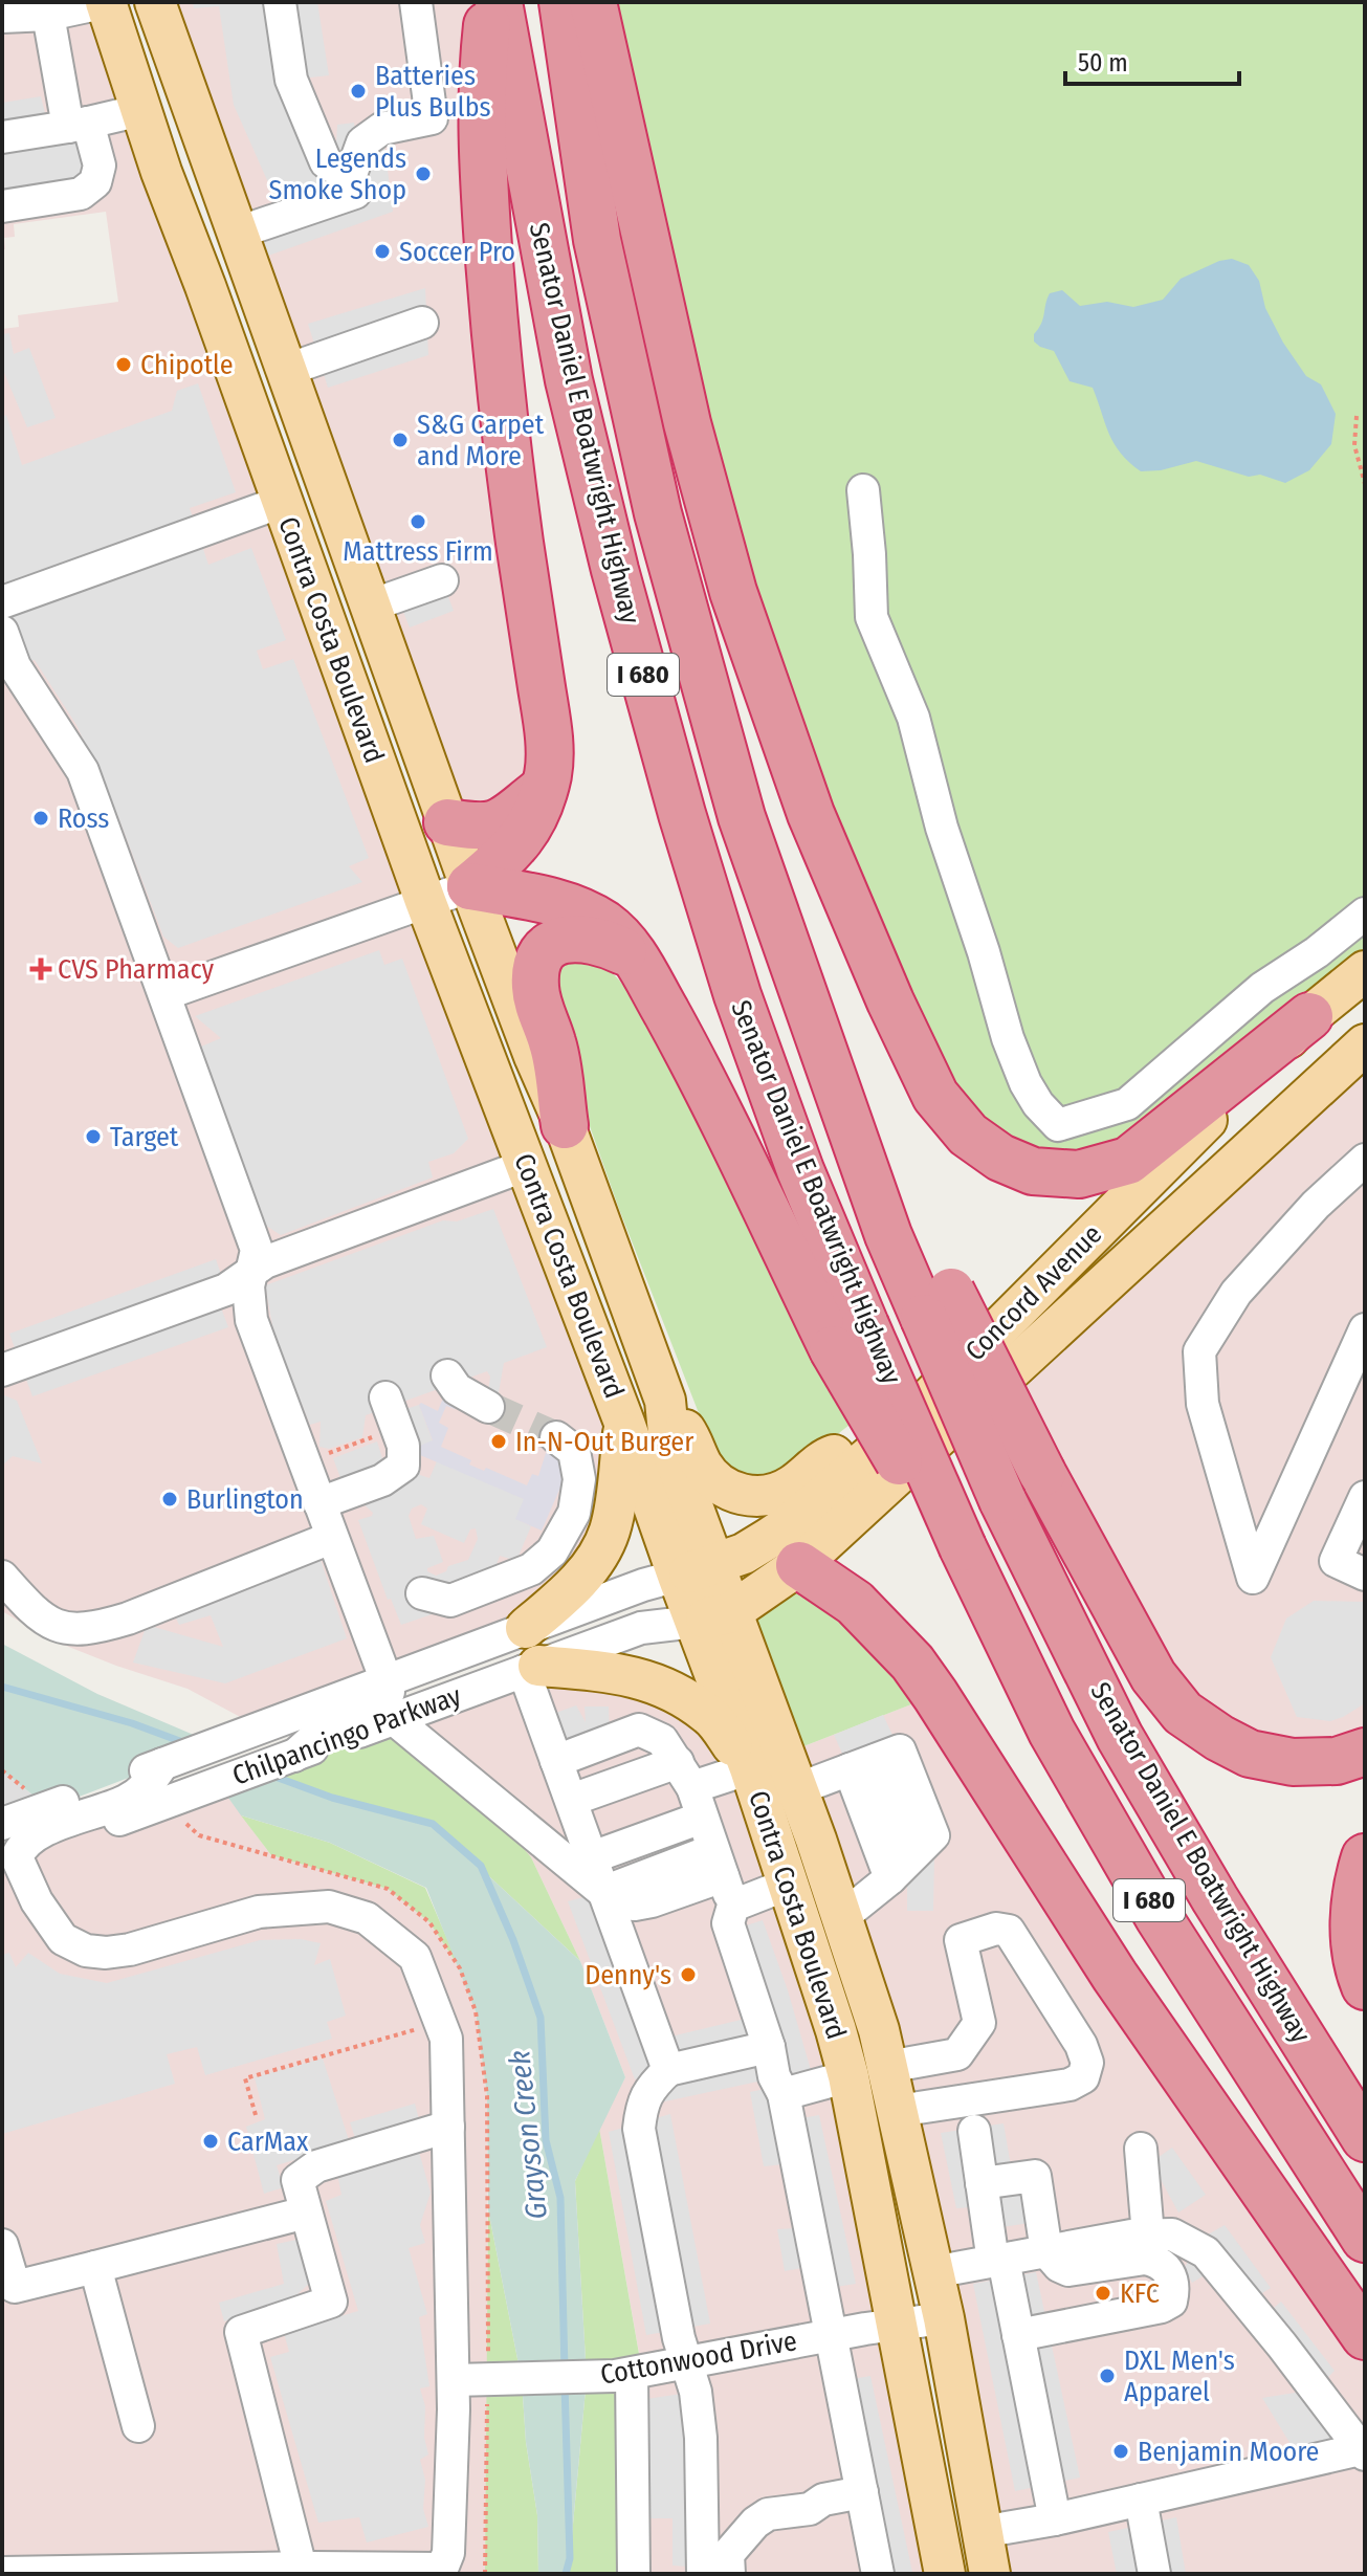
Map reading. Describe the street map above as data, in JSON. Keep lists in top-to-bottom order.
{
  "streets": {
    "highway": ["Senator Daniel E Boatwright Highway", "I 680"],
    "main road": ["Contra Costa Boulevard", "Concord Avenue"],
    "street": ["Chilpancingo Parkway", "Cottonwood Drive"]
  },
  "crossings": [
    ["Contra Costa Boulevard", "Concord Avenue"],
    ["Contra Costa Boulevard", "Chilpancingo Parkway"],
    ["Contra Costa Boulevard", "Cottonwood Drive"],
    ["Concord Avenue", "Chilpancingo Parkway"]
  ],
  "water": ["Grayson Creek"],
  "places": {
    "other": [
      "Batteries Plus Bulbs",
      "Legends Smoke Shop",
      "Soccer Pro",
      "Chipotle",
      "S&G Carpet and More",
      "Mattress Firm",
      "Ross",
      "Target",
      "In-N-Out Burger",
      "Burlington",
      "Denny's",
      "CarMax",
      "KFC",
      "DXL Men's Apparel",
      "Benjamin Moore"
    ],
    "health": ["CVS Pharmacy"]
  },
  "scale_bar": "50 m"
}
